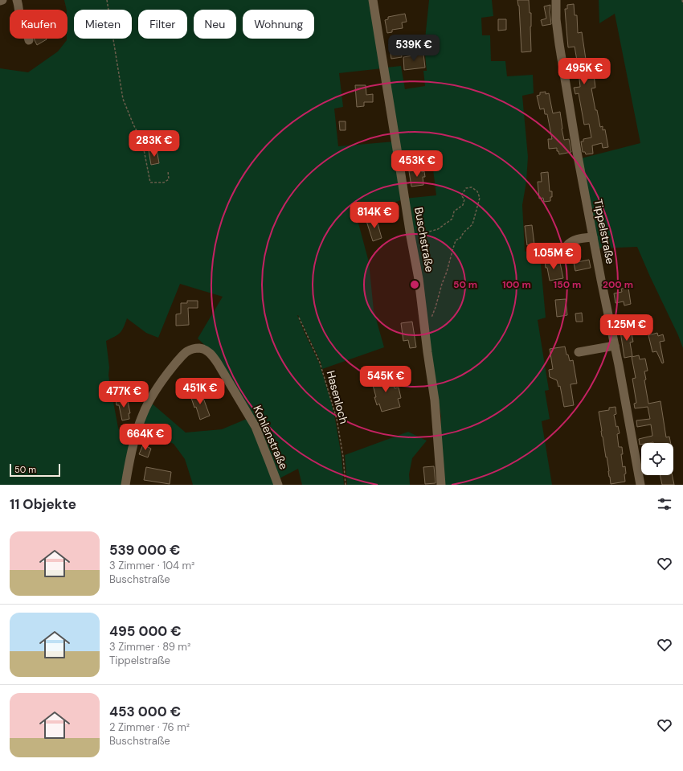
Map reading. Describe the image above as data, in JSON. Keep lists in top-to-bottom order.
{
  "streets": {
    "street": ["Tippelstraße", "Buschstraße", "Kohlenstraße"],
    "path": ["Hasenloch"]
  },
  "scale_bar": "50 m",
  "page": {
    "chip": [
      "Kaufen",
      "Mieten",
      "Filter",
      "Neu",
      "Wohnung"
    ],
    "price": [
      "539K €",
      "495K €",
      "283K €",
      "453K €",
      "814K €",
      "1.05M €",
      "1.25M €",
      "545K €",
      "451K €",
      "477K €",
      "664K €"
    ],
    "scale": "50 m",
    "heading": "11 Objekte",
    "list": [
      {
        "name": "539 000 €",
        "note": "3 Zimmer · 104 m² · Buschstraße"
      },
      {
        "name": "495 000 €",
        "note": "3 Zimmer · 89 m² · Tippelstraße"
      },
      {
        "name": "453 000 €",
        "note": "2 Zimmer · 76 m² · Buschstraße"
      }
    ]
  },
  "rings": [
    "50 m",
    "100 m",
    "150 m",
    "200 m"
  ]
}
